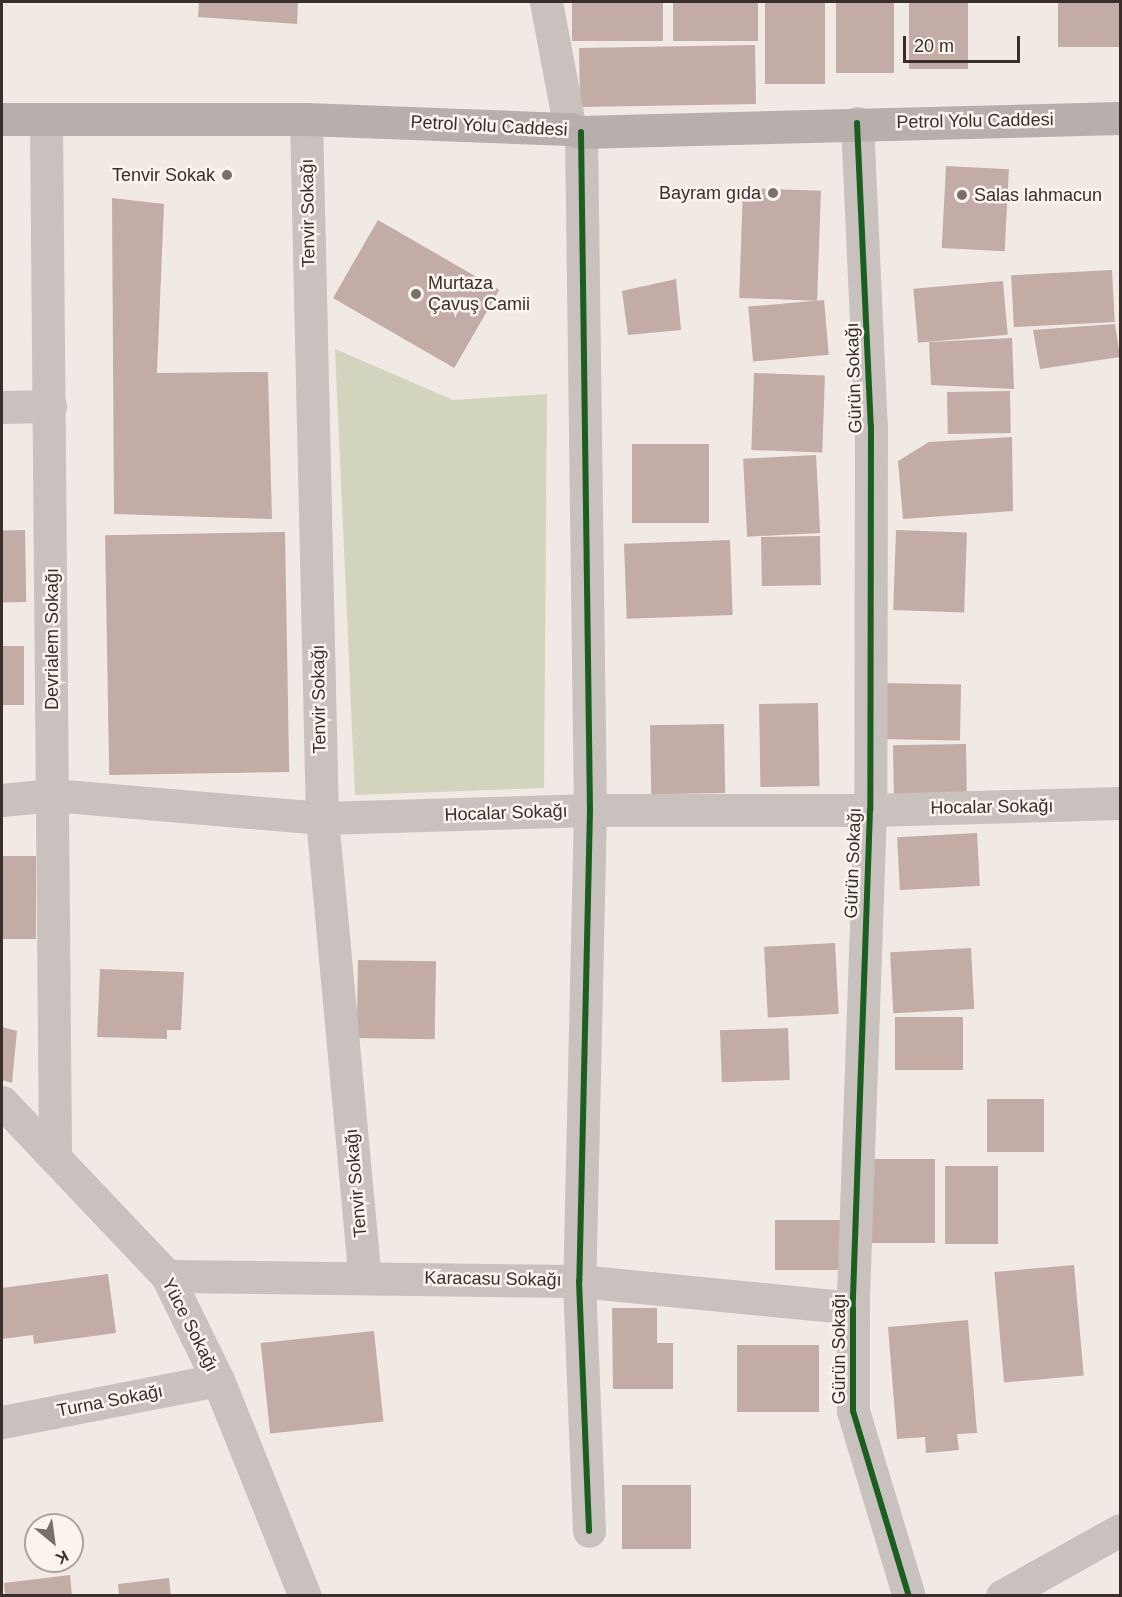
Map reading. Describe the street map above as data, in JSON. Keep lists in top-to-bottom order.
{
  "streets": {
    "main road": ["Petrol Yolu Caddesi"],
    "street": [
      "Tenvir Sokağı",
      "Gürün Sokağı",
      "Devrialem Sokağı",
      "Hocalar Sokağı",
      "Karacasu Sokağı",
      "Yüce Sokağı",
      "Turna Sokağı"
    ]
  },
  "crossings": [
    ["Petrol Yolu Caddesi", "Tenvir Sokağı"],
    ["Petrol Yolu Caddesi", "Gürün Sokağı"],
    ["Petrol Yolu Caddesi", "Devrialem Sokağı"],
    ["Tenvir Sokağı", "Hocalar Sokağı"],
    ["Tenvir Sokağı", "Karacasu Sokağı"],
    ["Gürün Sokağı", "Hocalar Sokağı"],
    ["Gürün Sokağı", "Karacasu Sokağı"],
    ["Devrialem Sokağı", "Hocalar Sokağı"],
    ["Devrialem Sokağı", "Yüce Sokağı"],
    ["Karacasu Sokağı", "Yüce Sokağı"],
    ["Yüce Sokağı", "Turna Sokağı"]
  ],
  "places": [
    "Tenvir Sokak",
    "Bayram gıda",
    "Salas lahmacun",
    "Murtaza Çavuş Camii"
  ],
  "scale_bar": "20 m",
  "north": "bottom right"
}
